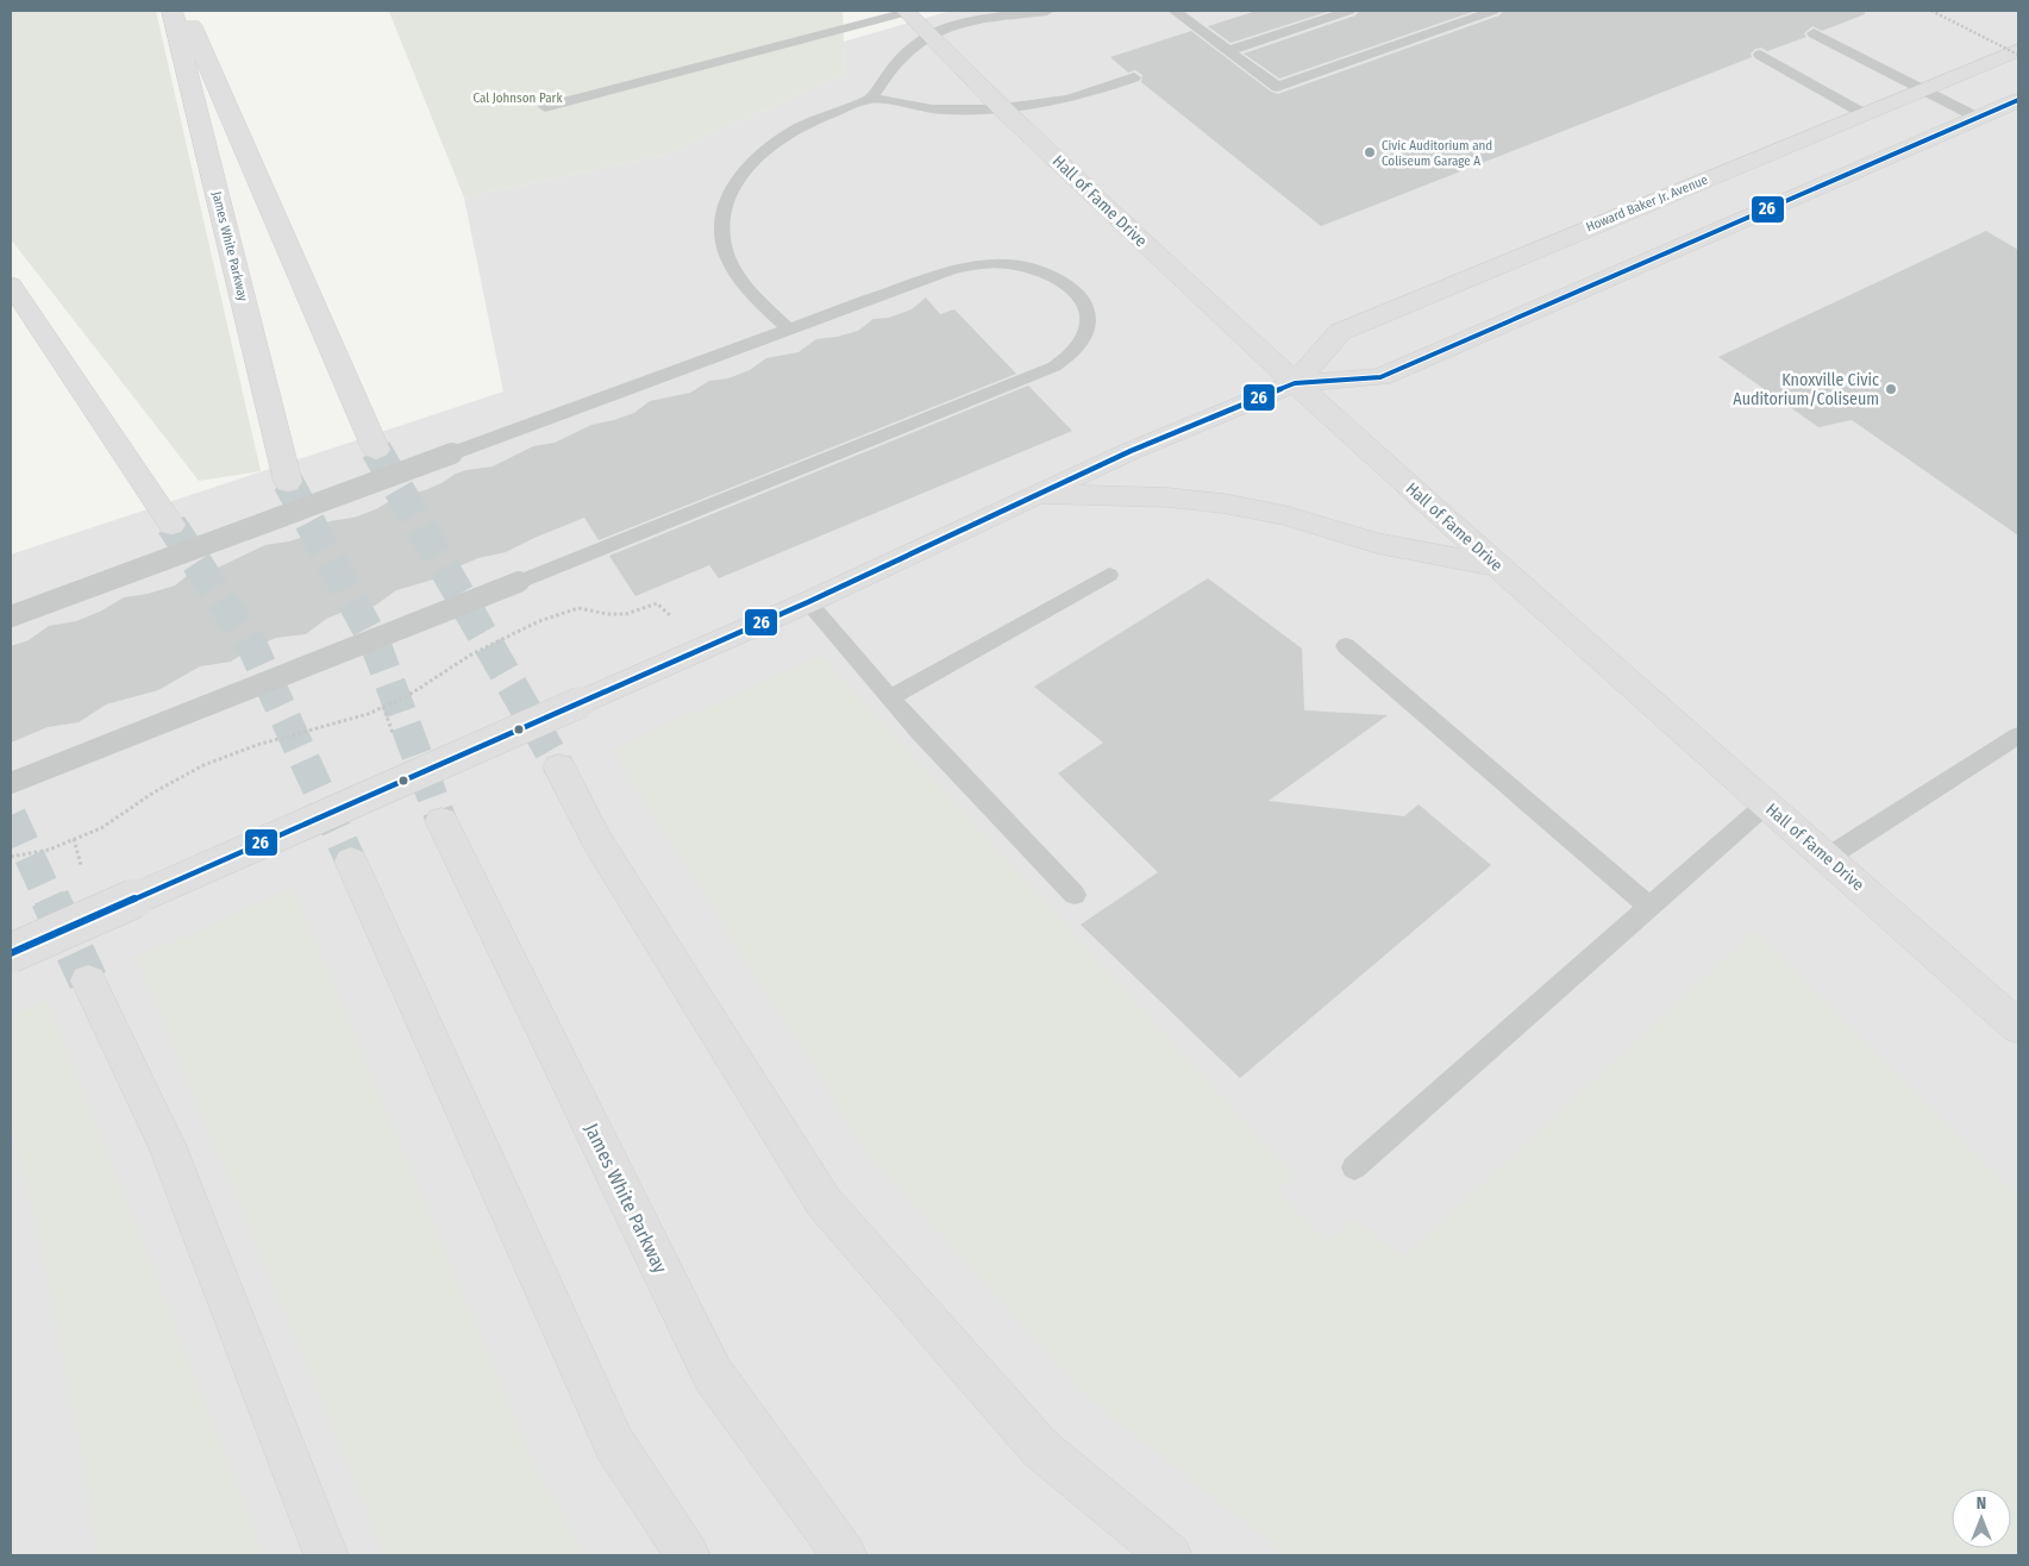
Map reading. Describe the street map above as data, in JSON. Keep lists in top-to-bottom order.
{
  "streets": {
    "main road": ["Hall of Fame Drive", "Howard Baker Jr. Avenue", "James White Parkway"]
  },
  "crossings": [
    ["Hall of Fame Drive", "Howard Baker Jr. Avenue"]
  ],
  "parks": ["Cal Johnson Park"],
  "places": ["Civic Auditorium and Coliseum Garage A", "Knoxville Civic Auditorium/Coliseum"],
  "lines": ["transit line 26"],
  "north": "top"
}
